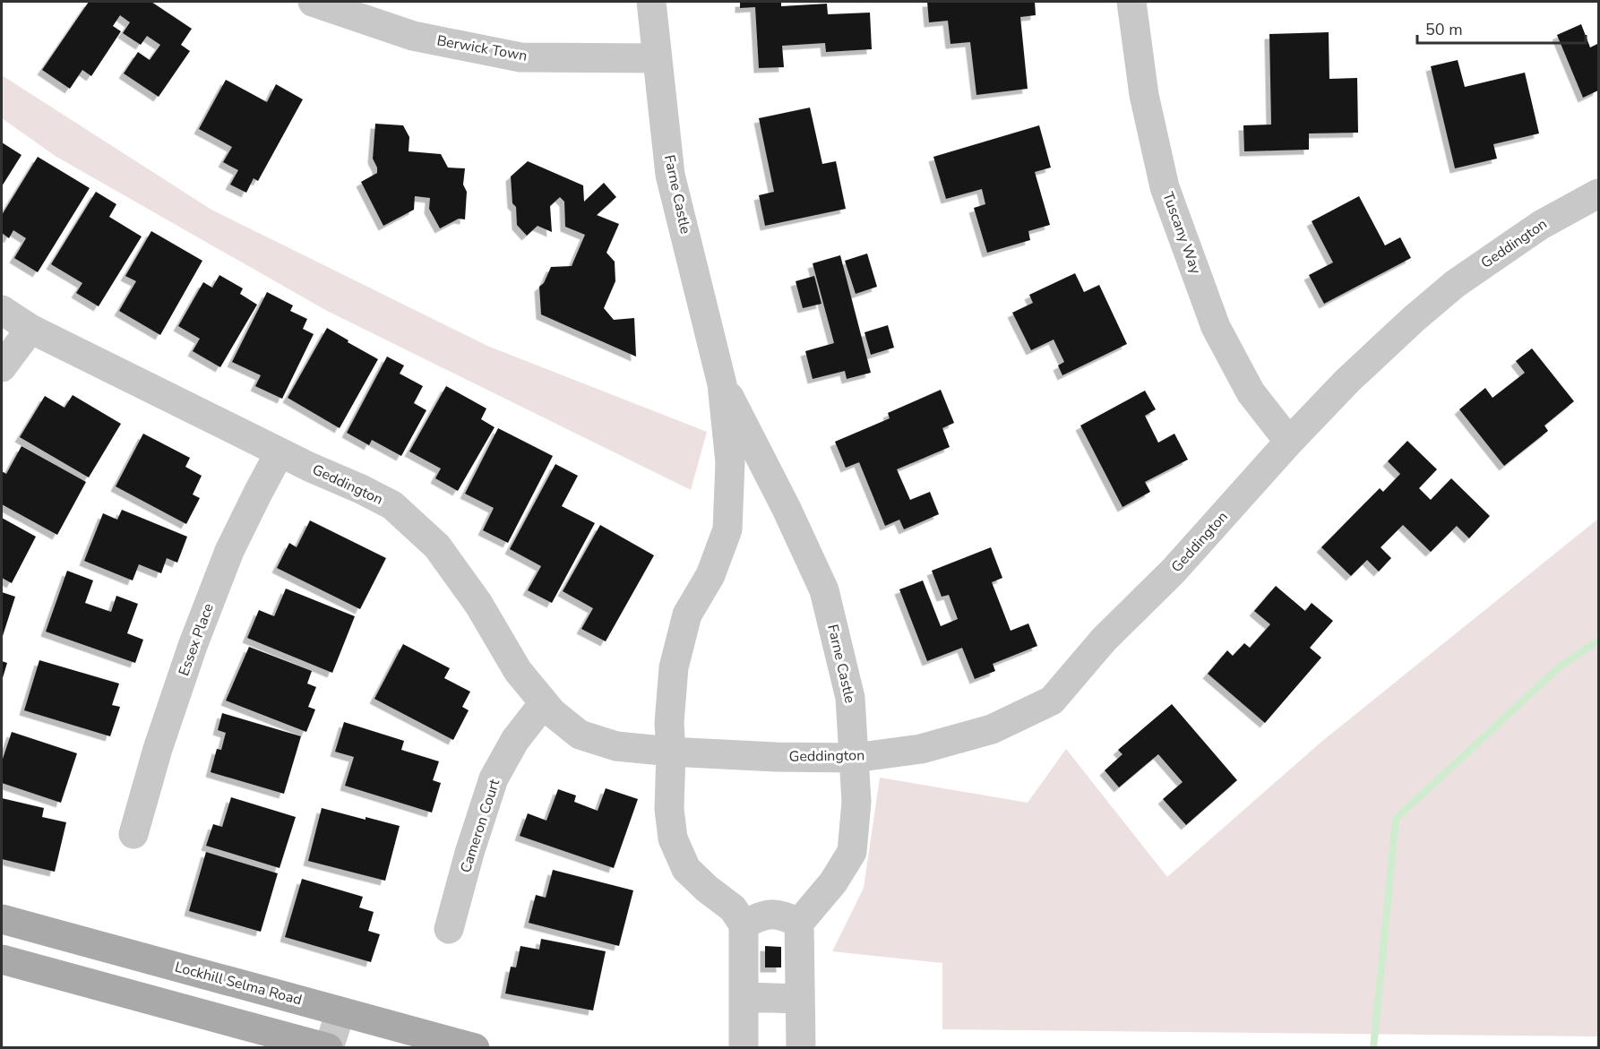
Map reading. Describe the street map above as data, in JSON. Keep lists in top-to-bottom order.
{
  "streets": {
    "main road": ["Lockhill Selma Road"],
    "street": [
      "Berwick Town",
      "Farne Castle",
      "Tuscany Way",
      "Geddington",
      "Essex Place",
      "Cameron Court"
    ]
  },
  "crossings": [
    ["Berwick Town", "Farne Castle"],
    ["Farne Castle", "Geddington"],
    ["Tuscany Way", "Geddington"],
    ["Geddington", "Essex Place"],
    ["Geddington", "Cameron Court"]
  ],
  "scale_bar": "50 m"
}
